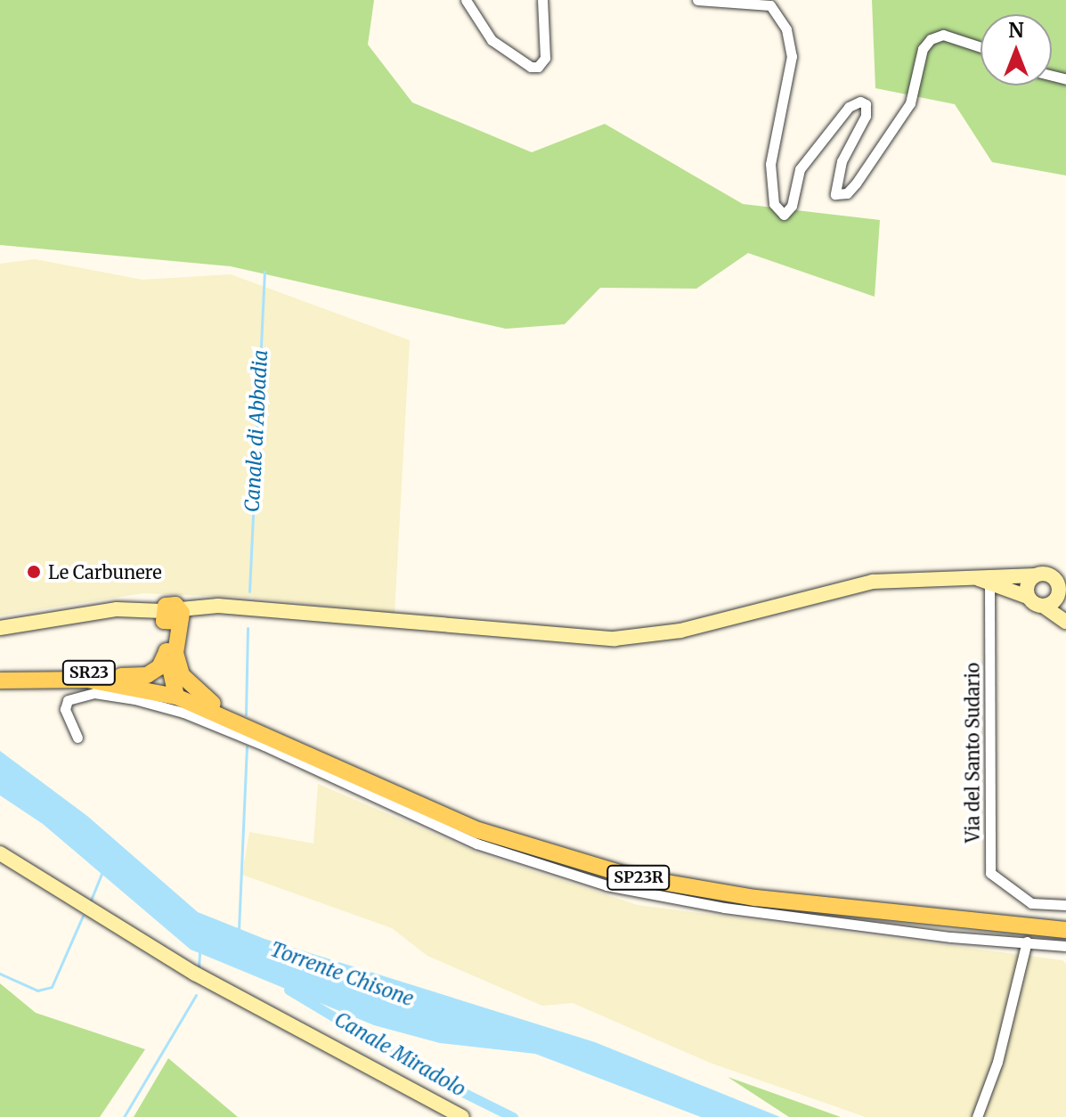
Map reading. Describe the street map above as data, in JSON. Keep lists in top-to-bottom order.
{
  "streets": {
    "main road": ["SR23", "SP23R"],
    "street": ["Via del Santo Sudario"]
  },
  "water": ["Canale di Abbadia", "Torrente Chisone", "Canale Miradolo"],
  "places": ["Le Carbunere"],
  "north": "top"
}
